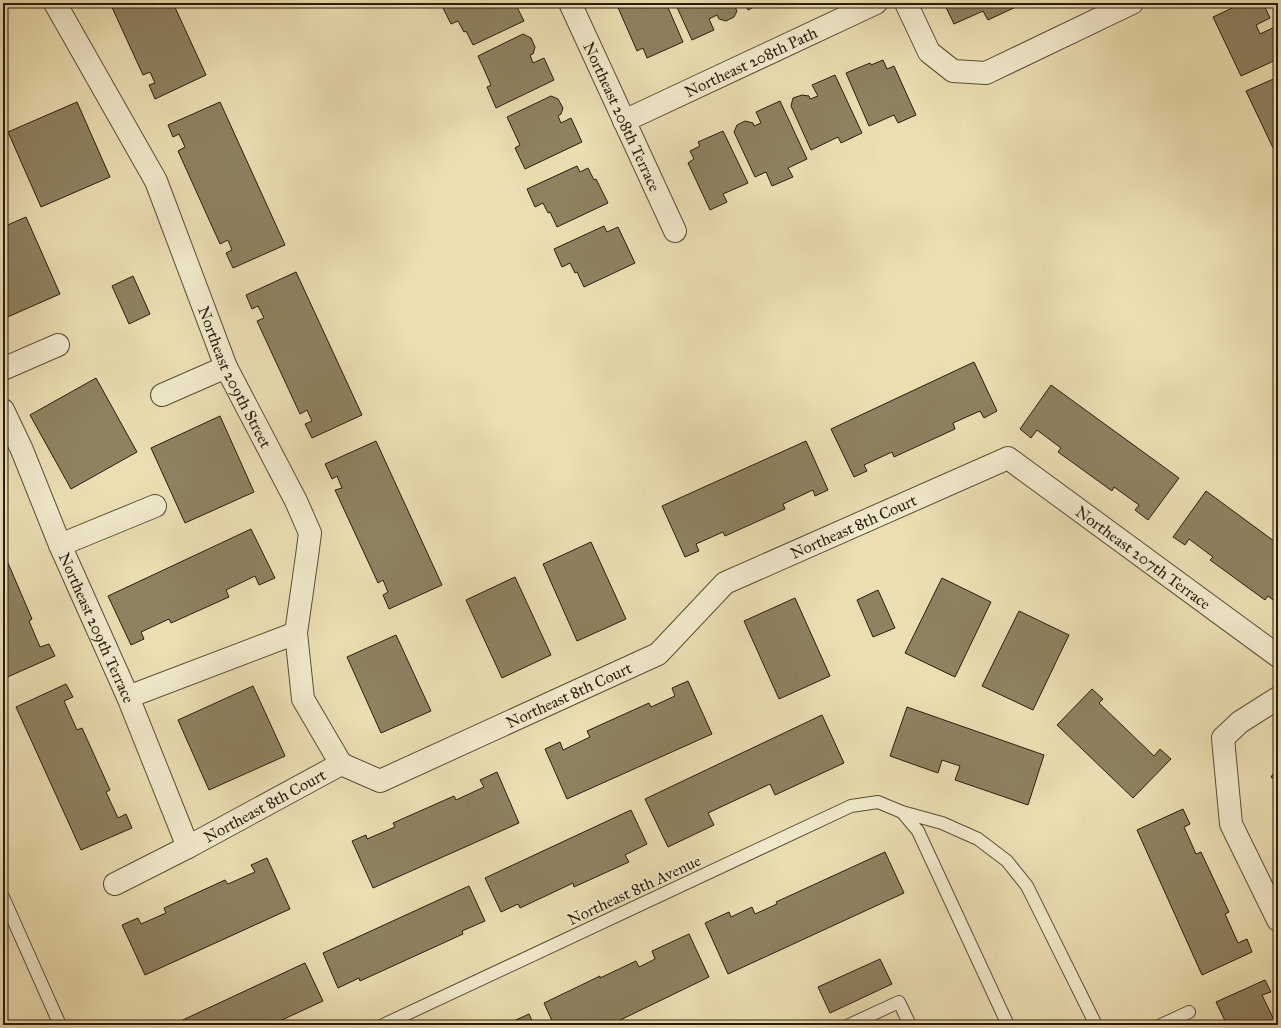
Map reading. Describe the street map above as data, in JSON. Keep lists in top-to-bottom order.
{
  "streets": {
    "street": [
      "Northeast 208th Path",
      "Northeast 208th Terrace",
      "Northeast 209th Street",
      "Northeast 8th Court",
      "Northeast 207th Terrace",
      "Northeast 209th Terrace"
    ],
    "lane": ["Northeast 8th Avenue"]
  },
  "crossings": [
    ["Northeast 208th Path", "Northeast 208th Terrace"],
    ["Northeast 209th Street", "Northeast 8th Court"],
    ["Northeast 8th Court", "Northeast 207th Terrace"],
    ["Northeast 8th Court", "Northeast 209th Terrace"]
  ]
}
